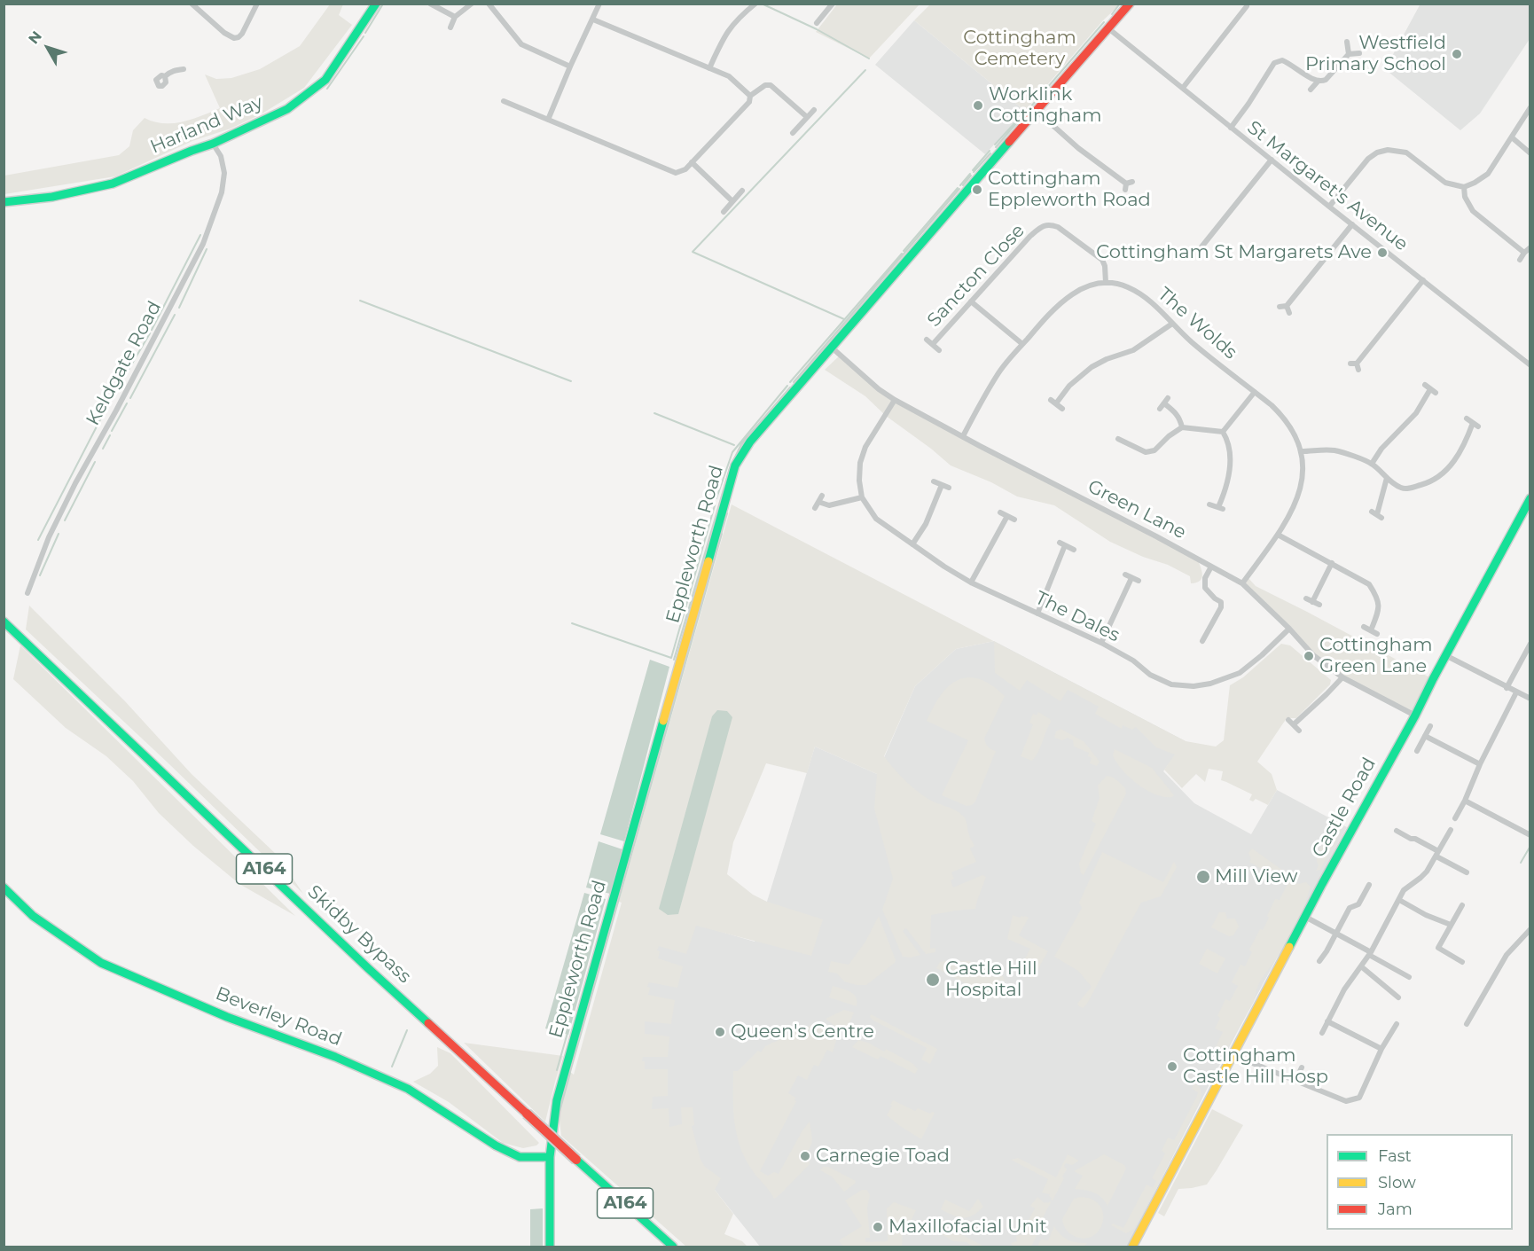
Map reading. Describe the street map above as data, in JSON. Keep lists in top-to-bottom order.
{
  "streets": {
    "main road": [
      "Harland Way",
      "Eppleworth Road",
      "Castle Road",
      "A164",
      "Skidby Bypass",
      "Beverley Road"
    ],
    "street": [
      "St Margaret's Avenue",
      "Sancton Close",
      "The Wolds",
      "Keldgate Road",
      "Green Lane",
      "The Dales"
    ]
  },
  "crossings": [
    ["Harland Way", "Keldgate Road"],
    ["St Margaret's Avenue", "Eppleworth Road"],
    ["Sancton Close", "The Wolds"],
    ["The Wolds", "Green Lane"],
    ["Green Lane", "Eppleworth Road"],
    ["Green Lane", "The Dales"],
    ["Green Lane", "Castle Road"],
    ["Eppleworth Road", "Beverley Road"]
  ],
  "parks": ["Cottingham Cemetery"],
  "places": [
    "Westfield Primary School",
    "Worklink Cottingham",
    "Cottingham Eppleworth Road",
    "Cottingham St Margarets Ave",
    "Cottingham Green Lane",
    "Mill View",
    "Castle Hill Hospital",
    "Queen's Centre",
    "Cottingham Castle Hill Hosp",
    "Carnegie Toad",
    "Maxillofacial Unit"
  ],
  "legend": ["Fast", "Slow", "Jam"],
  "north": "top left"
}
